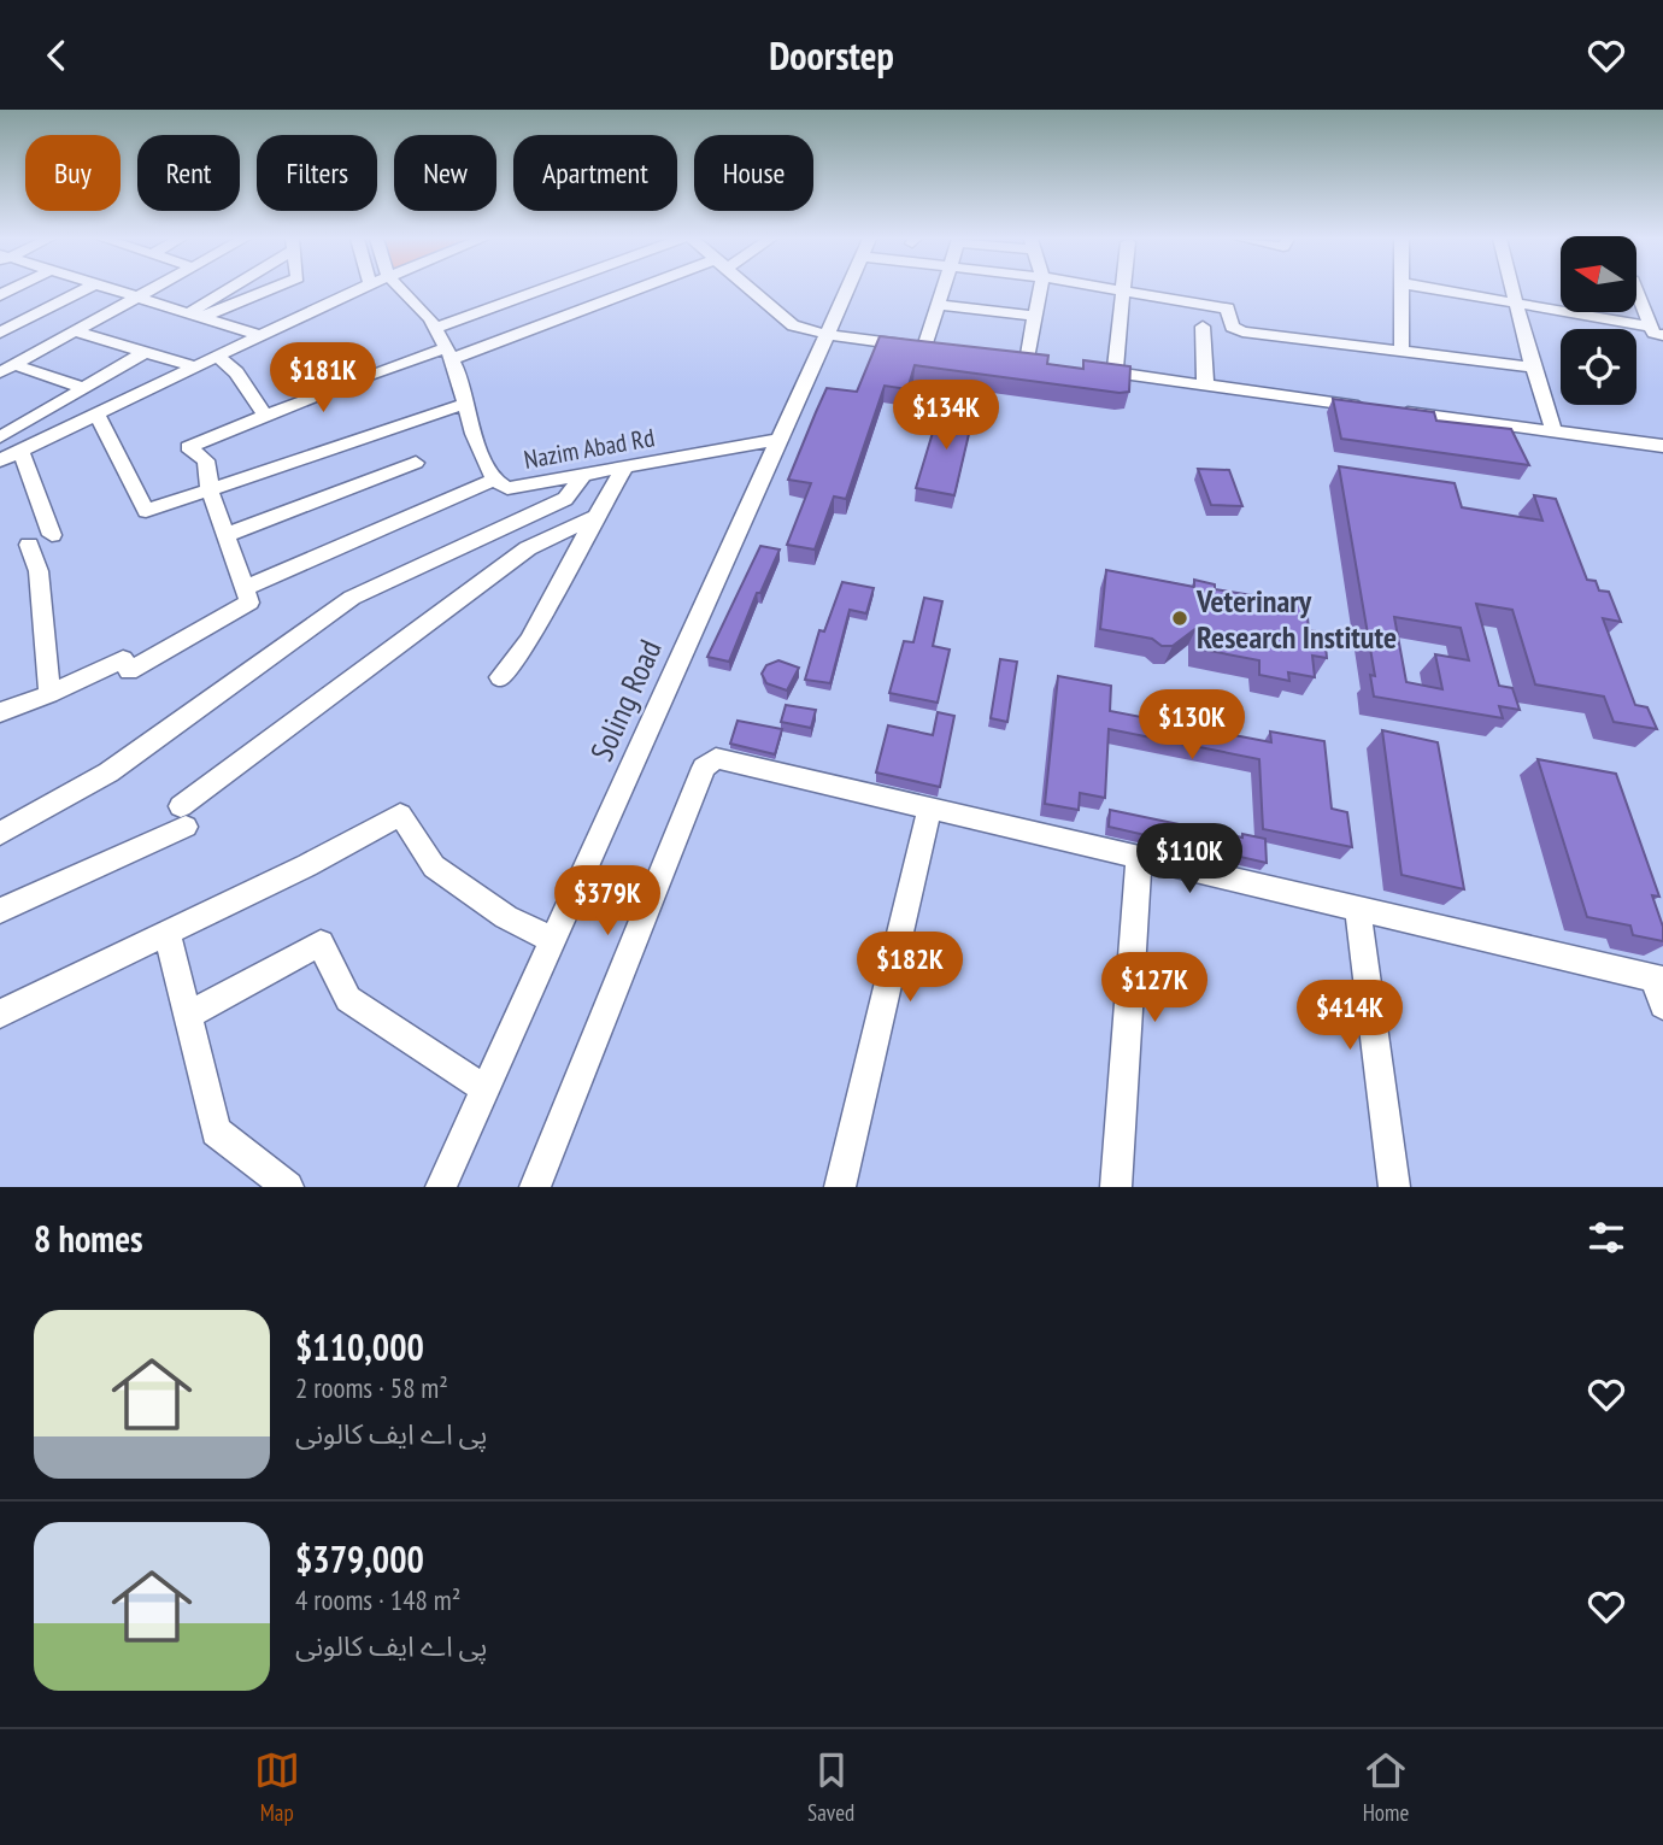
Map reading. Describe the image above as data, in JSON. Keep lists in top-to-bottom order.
{
  "streets": {
    "street": ["Nazim Abad Rd", "Soling Road"]
  },
  "crossings": [
    ["Nazim Abad Rd", "Soling Road"]
  ],
  "places": ["Veterinary Research Institute"],
  "north": "left",
  "page": {
    "header": "Doorstep",
    "chip": [
      "Buy",
      "Rent",
      "Filters",
      "New",
      "Apartment",
      "House"
    ],
    "price": [
      "$181K",
      "$134K",
      "$130K",
      "$110K",
      "$379K",
      "$182K",
      "$127K",
      "$414K"
    ],
    "heading": "8 homes",
    "list": [
      {
        "name": "$110,000",
        "note": "2 rooms · 58 m² · پی اے ایف کالونی"
      },
      {
        "name": "$379,000",
        "note": "4 rooms · 148 m² · پی اے ایف کالونی"
      }
    ],
    "tabs": ["Map", "Saved", "Home"]
  }
}
